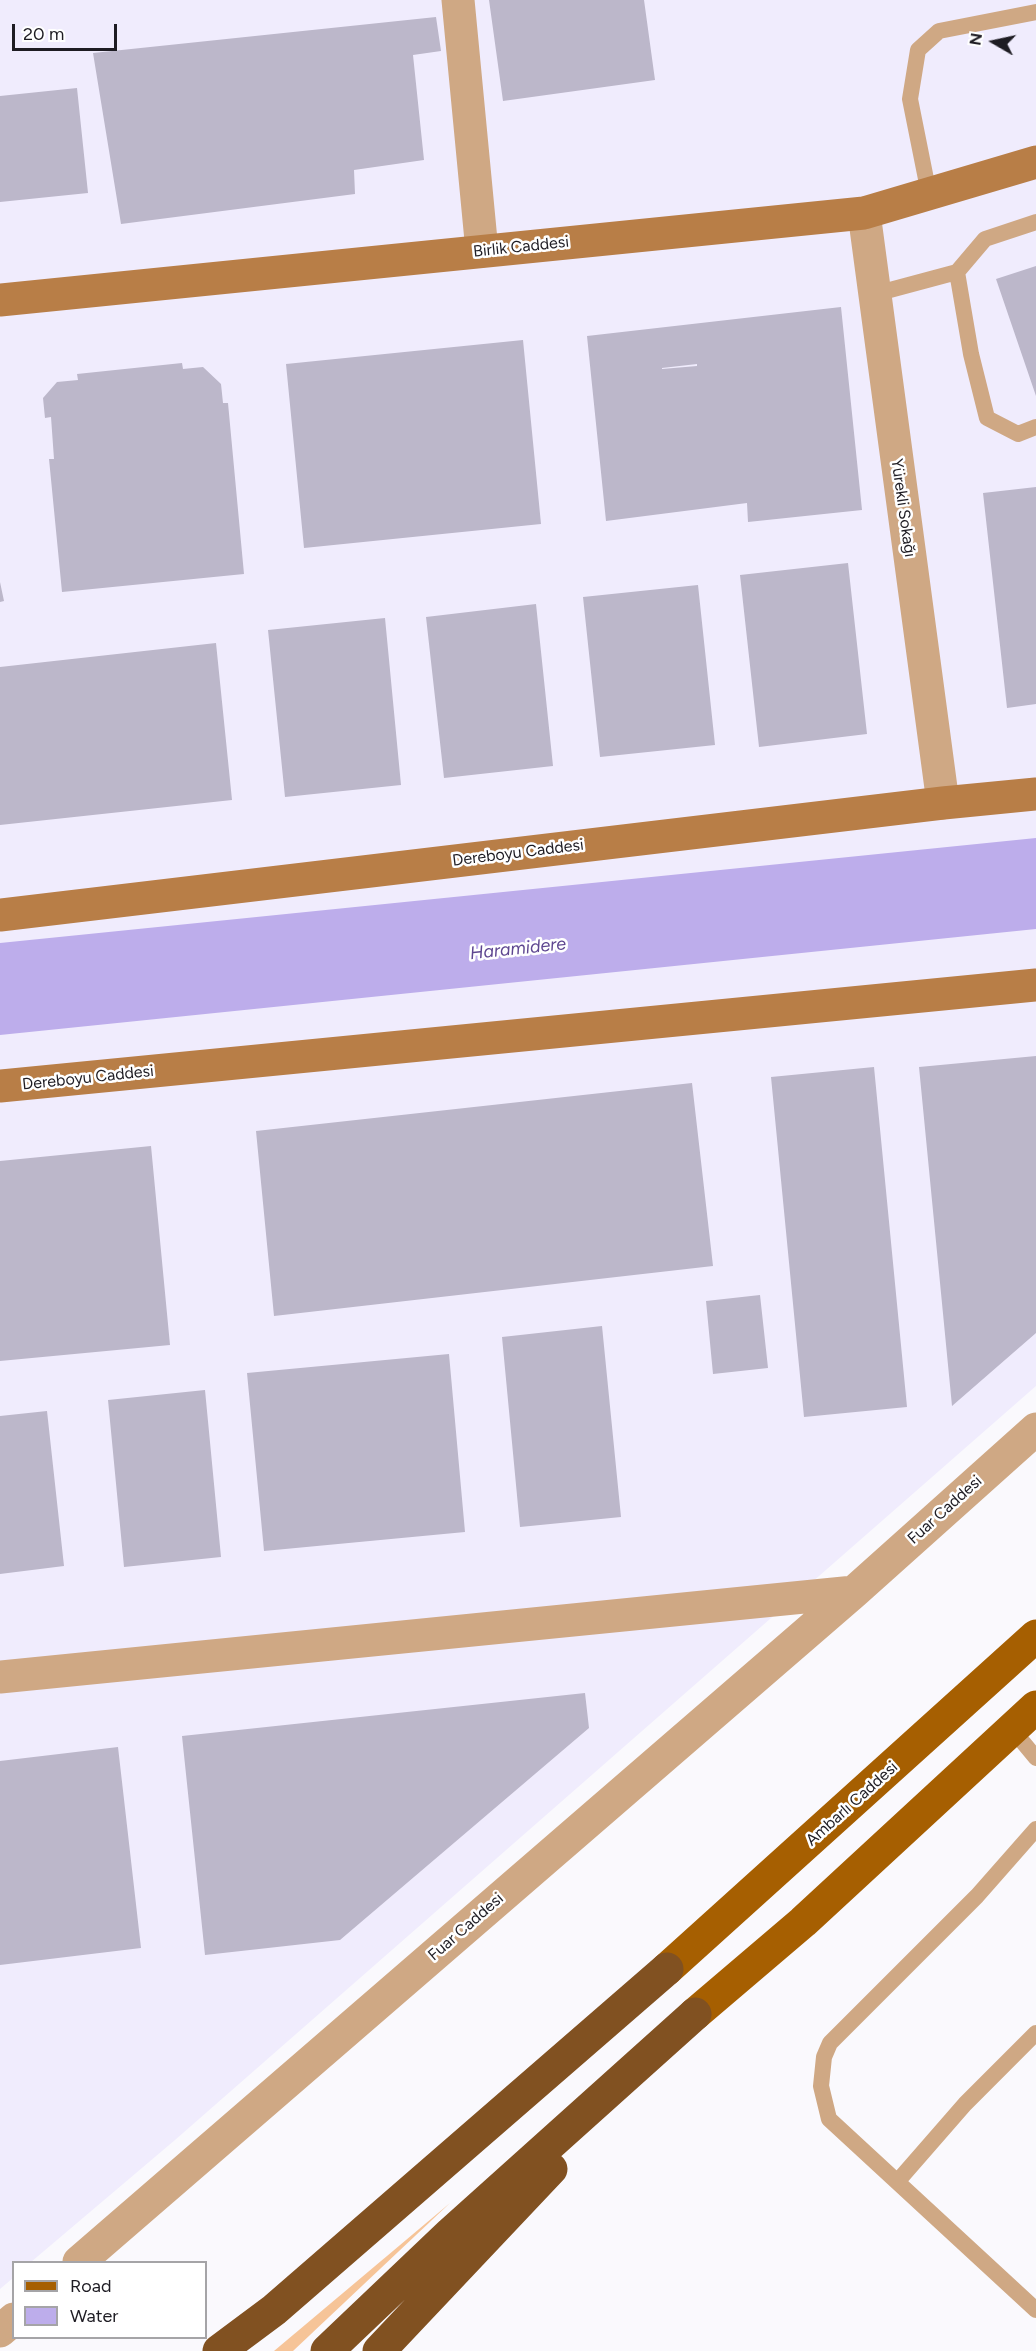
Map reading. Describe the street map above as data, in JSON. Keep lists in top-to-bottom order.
{
  "streets": {
    "main road": ["Ambarlı Caddesi"],
    "street": [
      "Birlik Caddesi",
      "Yürekli Sokağı",
      "Dereboyu Caddesi",
      "Fuar Caddesi"
    ]
  },
  "crossings": [
    ["Birlik Caddesi", "Yürekli Sokağı"],
    ["Yürekli Sokağı", "Dereboyu Caddesi"]
  ],
  "water": ["Haramidere"],
  "legend": ["Road", "Water"],
  "scale_bar": "20 m",
  "north": "left"
}
